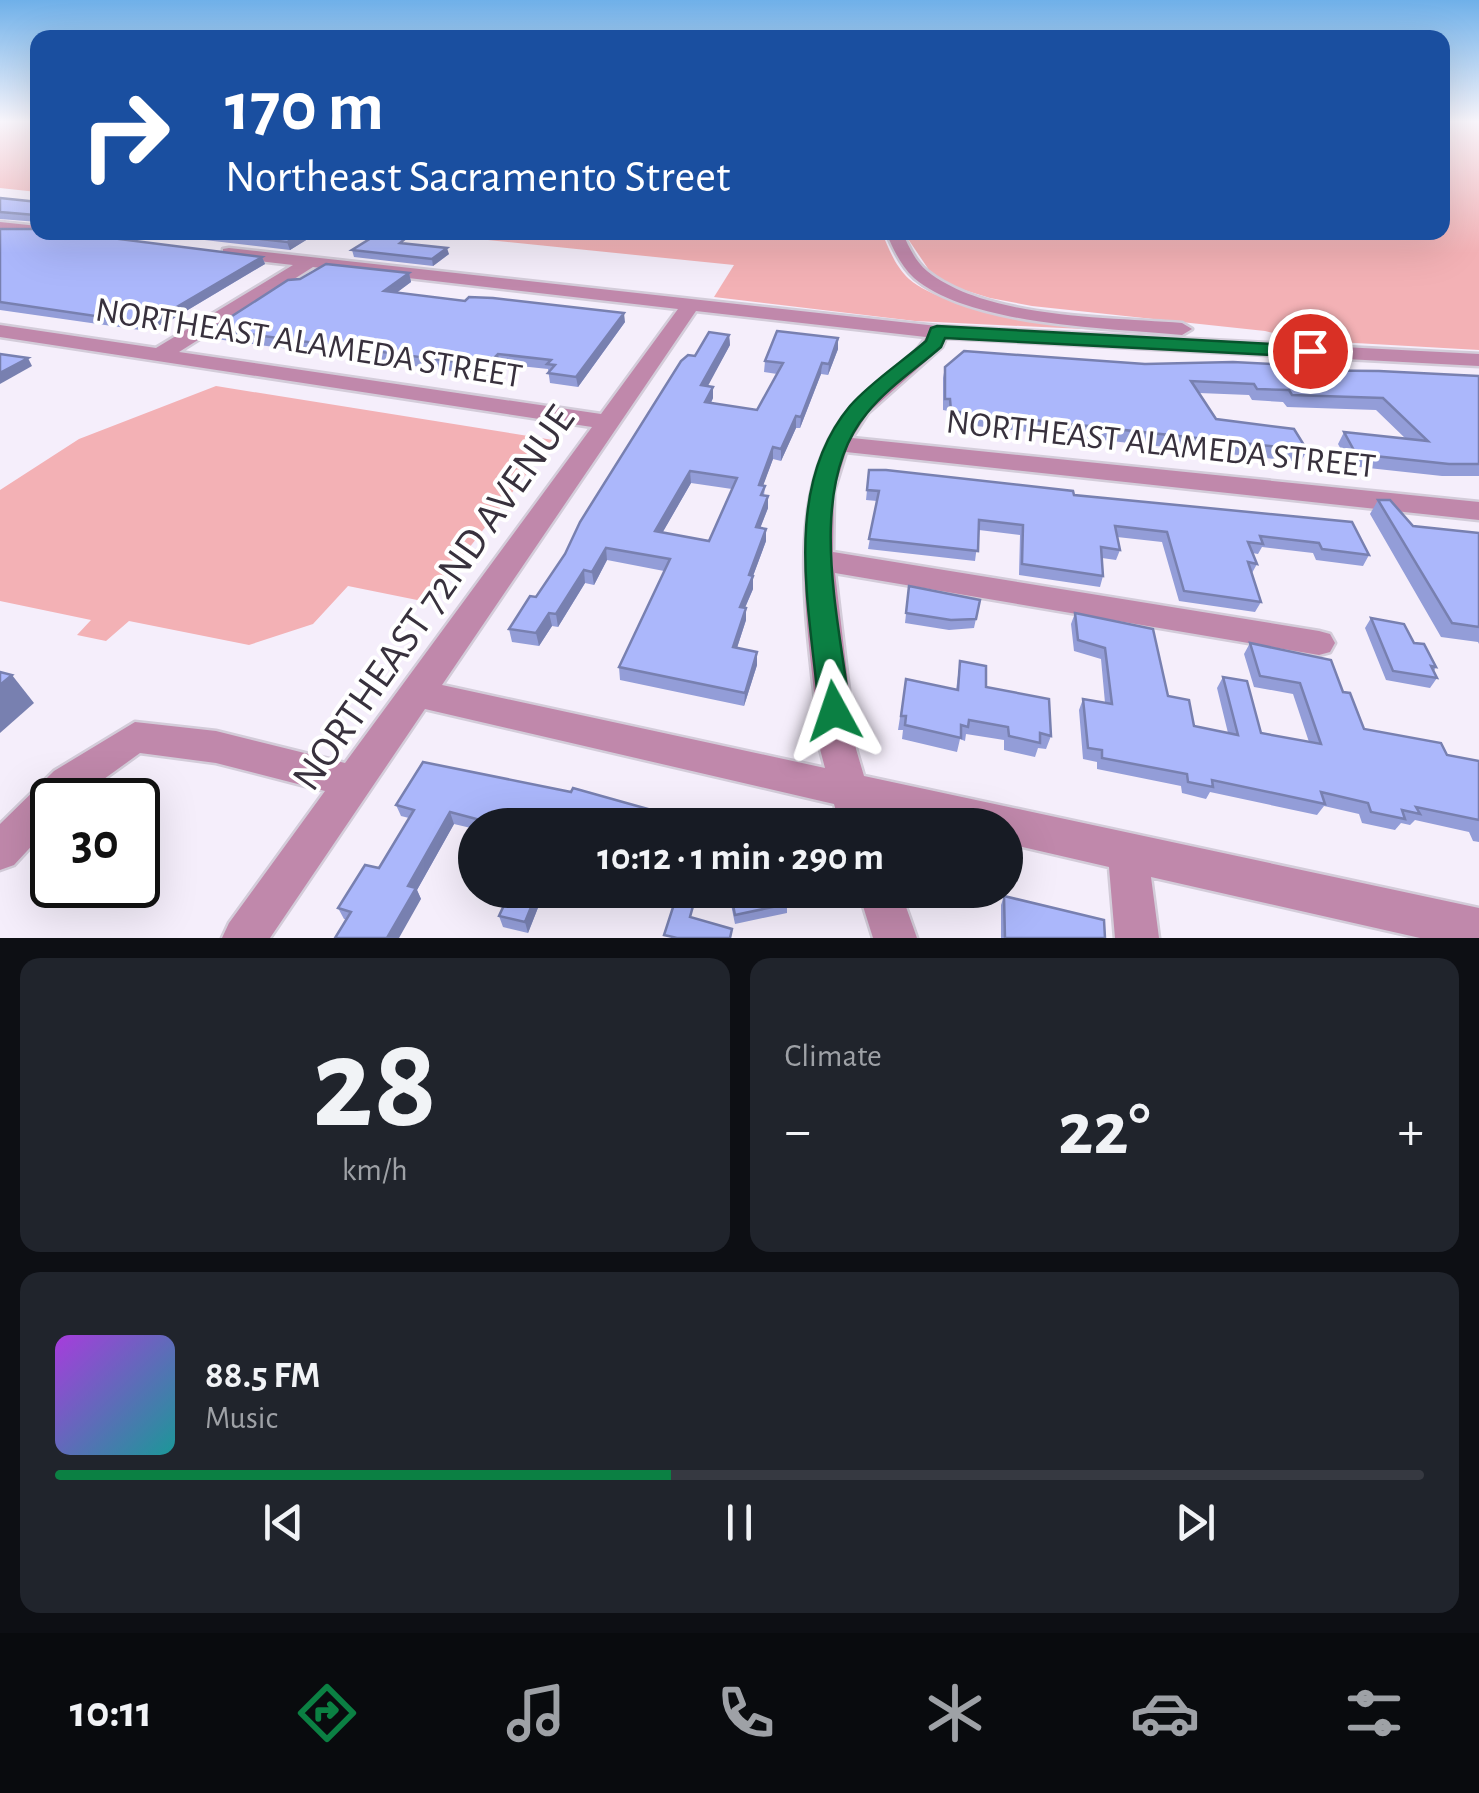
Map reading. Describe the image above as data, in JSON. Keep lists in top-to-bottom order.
{
  "streets": {
    "street": ["NORTHEAST ALAMEDA STREET", "NORTHEAST 72ND AVENUE"]
  },
  "crossings": [
    ["NORTHEAST ALAMEDA STREET", "NORTHEAST 72ND AVENUE"]
  ],
  "page": {
    "turn": ["170 m", "Northeast Sacramento Street"],
    "limit": "30",
    "trip": "10:12 · 1 min · 290 m",
    "tile": [
      ["28", "km/h"],
      "Climate"
    ],
    "heat": ["−", "22°", "+"],
    "song": ["88.5 FM", "Music"],
    "tabs": "10:11"
  }
}
